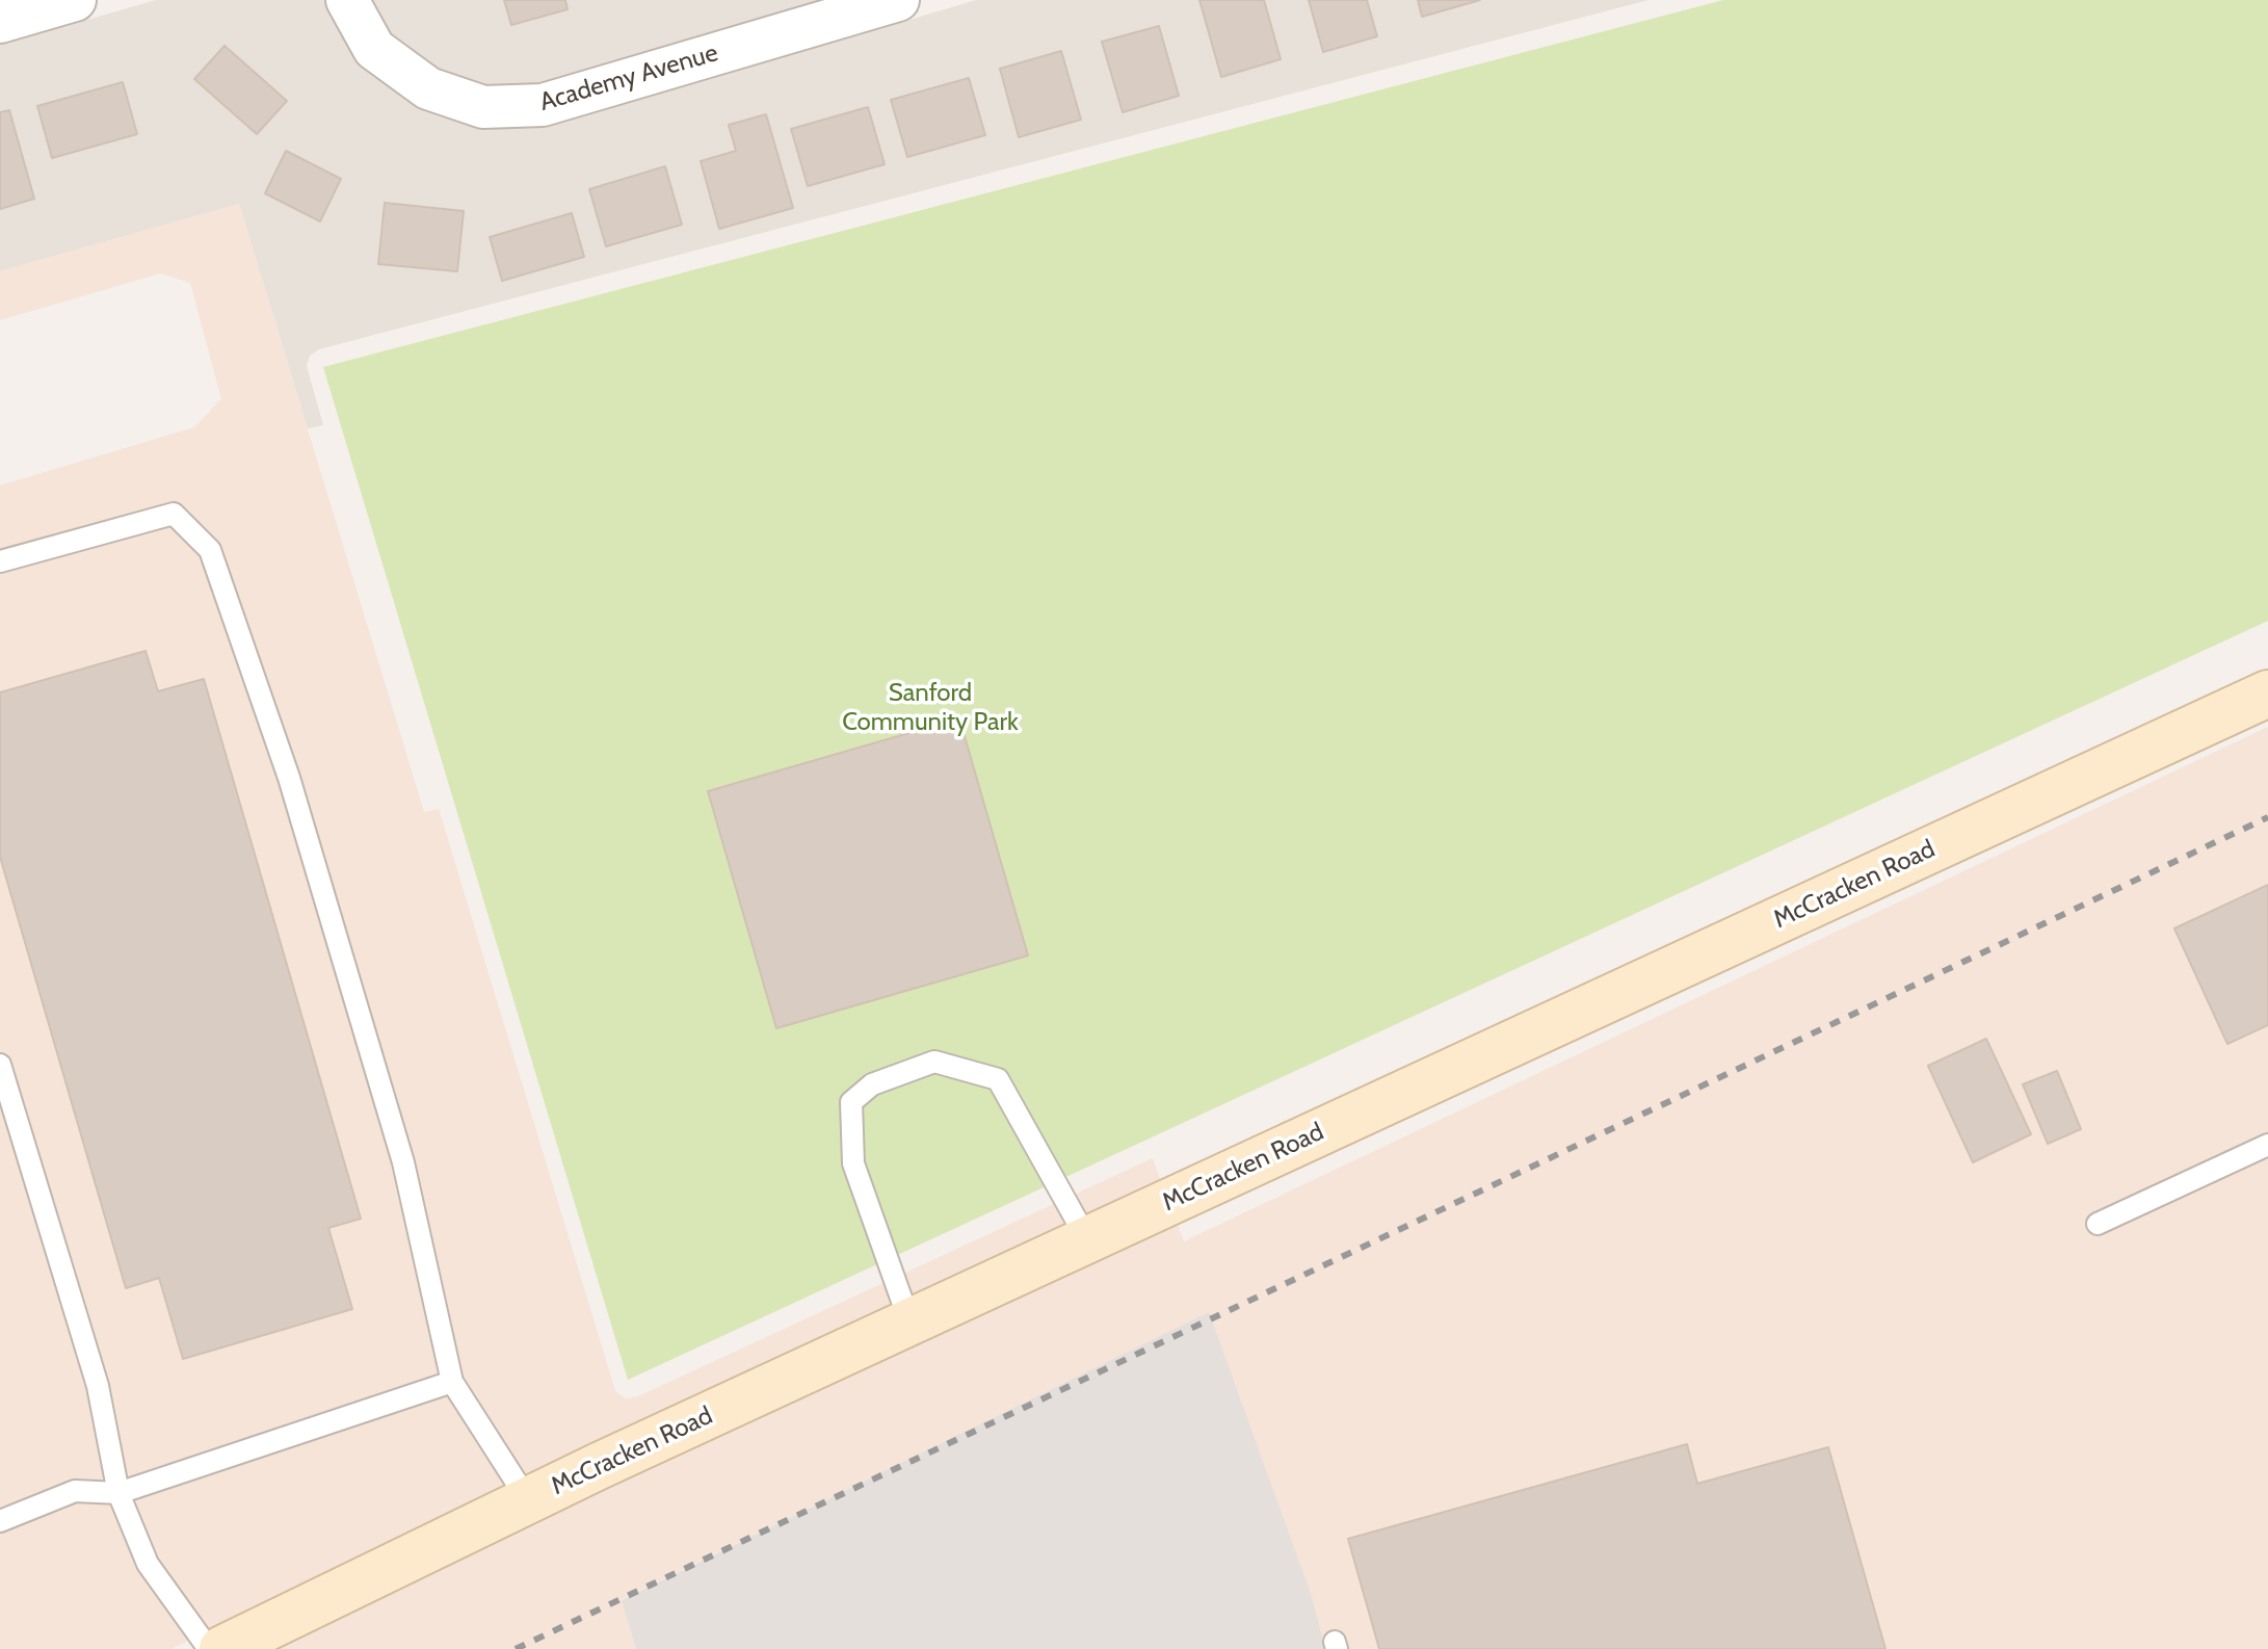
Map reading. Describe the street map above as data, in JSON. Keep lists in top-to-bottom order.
{
  "streets": {
    "street": ["Academy Avenue", "McCracken Road"]
  },
  "parks": ["Sanford Community Park"]
}
